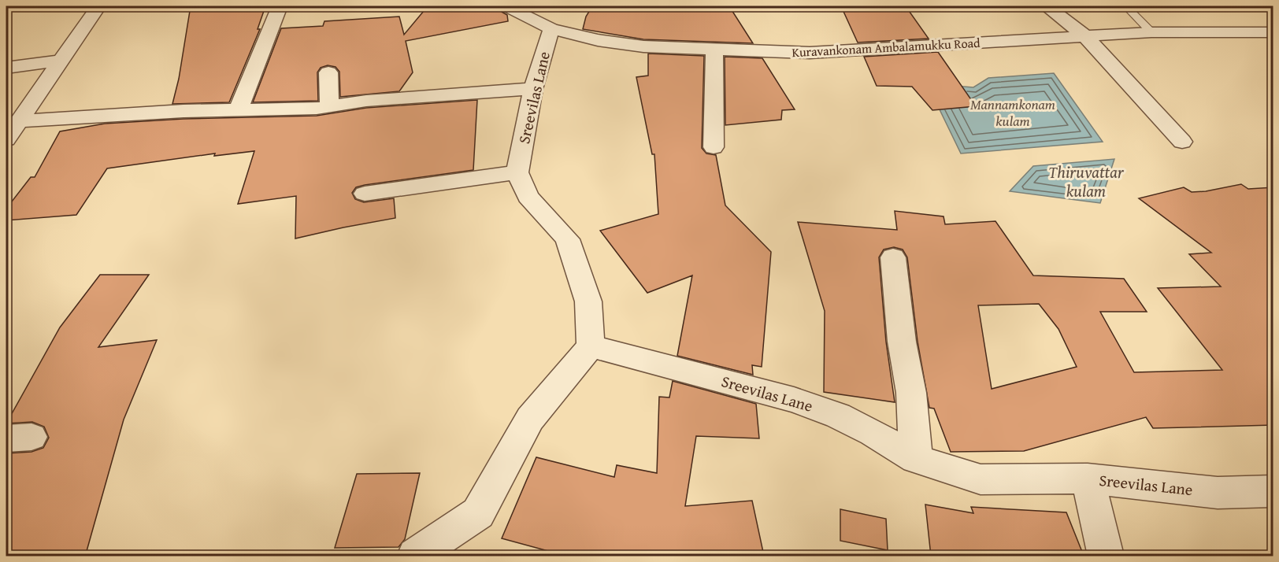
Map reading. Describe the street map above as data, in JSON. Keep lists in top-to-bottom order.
{
  "streets": {
    "street": ["Kuravankonam Ambalamukku Road", "Sreevilas Lane"]
  },
  "crossings": [
    ["Kuravankonam Ambalamukku Road", "Sreevilas Lane"]
  ],
  "water": ["Mannamkonam kulam", "Thiruvattar kulam"]
}
